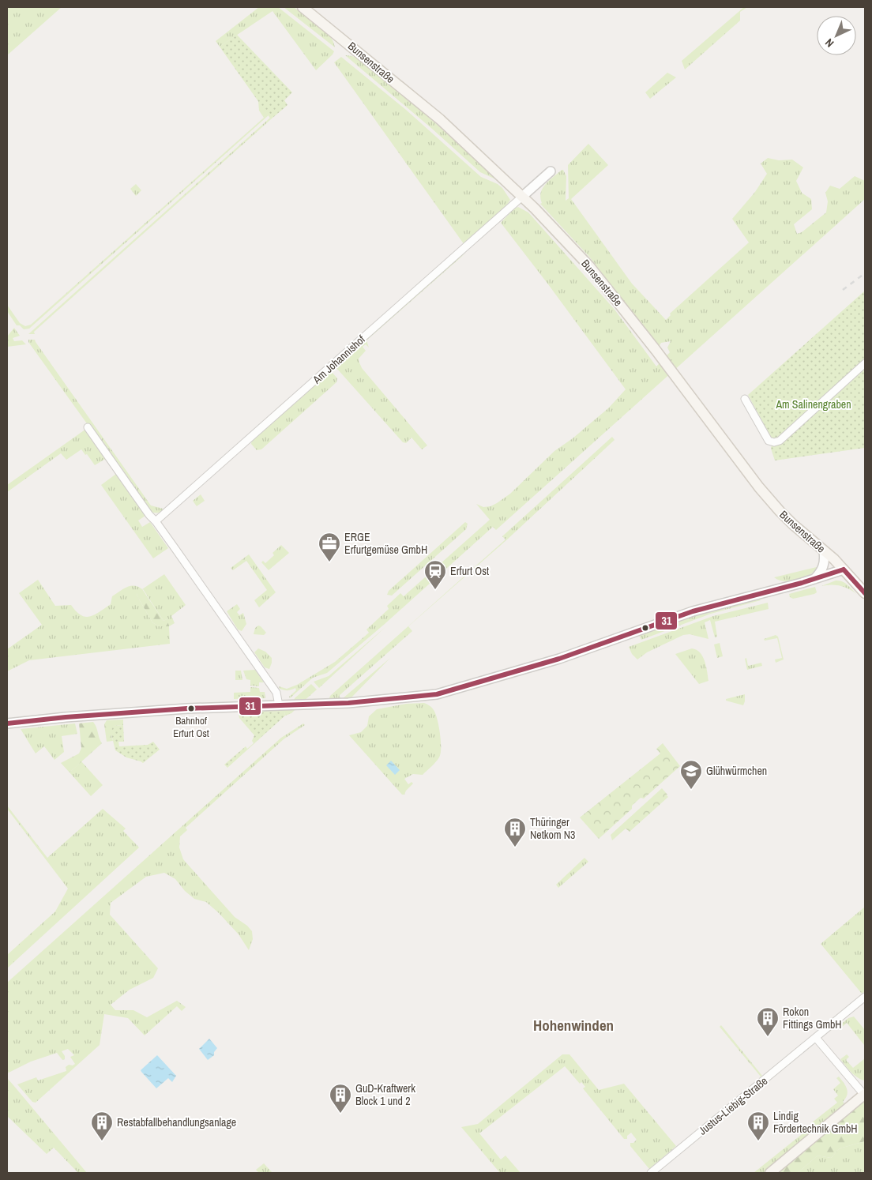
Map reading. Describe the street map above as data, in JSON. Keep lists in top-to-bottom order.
{
  "streets": {
    "main road": ["Bunsenstraße"],
    "street": ["Am Johannishof", "Justus-Liebig-Straße"]
  },
  "crossings": [
    ["Bunsenstraße", "Am Johannishof"]
  ],
  "districts": ["Hohenwinden"],
  "parks": ["Am Salinengraben"],
  "places": {
    "office": ["ERGE Erfurtgemüse GmbH"],
    "station": ["Erfurt Ost"],
    "other": ["Bahnhof Erfurt Ost"],
    "school or university": ["Glühwürmchen"],
    "building": [
      "Thüringer Netkom N3",
      "Rokon Fittings GmbH",
      "GuD-Kraftwerk Block 1 und 2",
      "Restabfallbehandlungsanlage",
      "Lindig Fördertechnik GmbH"
    ]
  },
  "lines": ["transit line 31"],
  "north": "bottom left"
}
